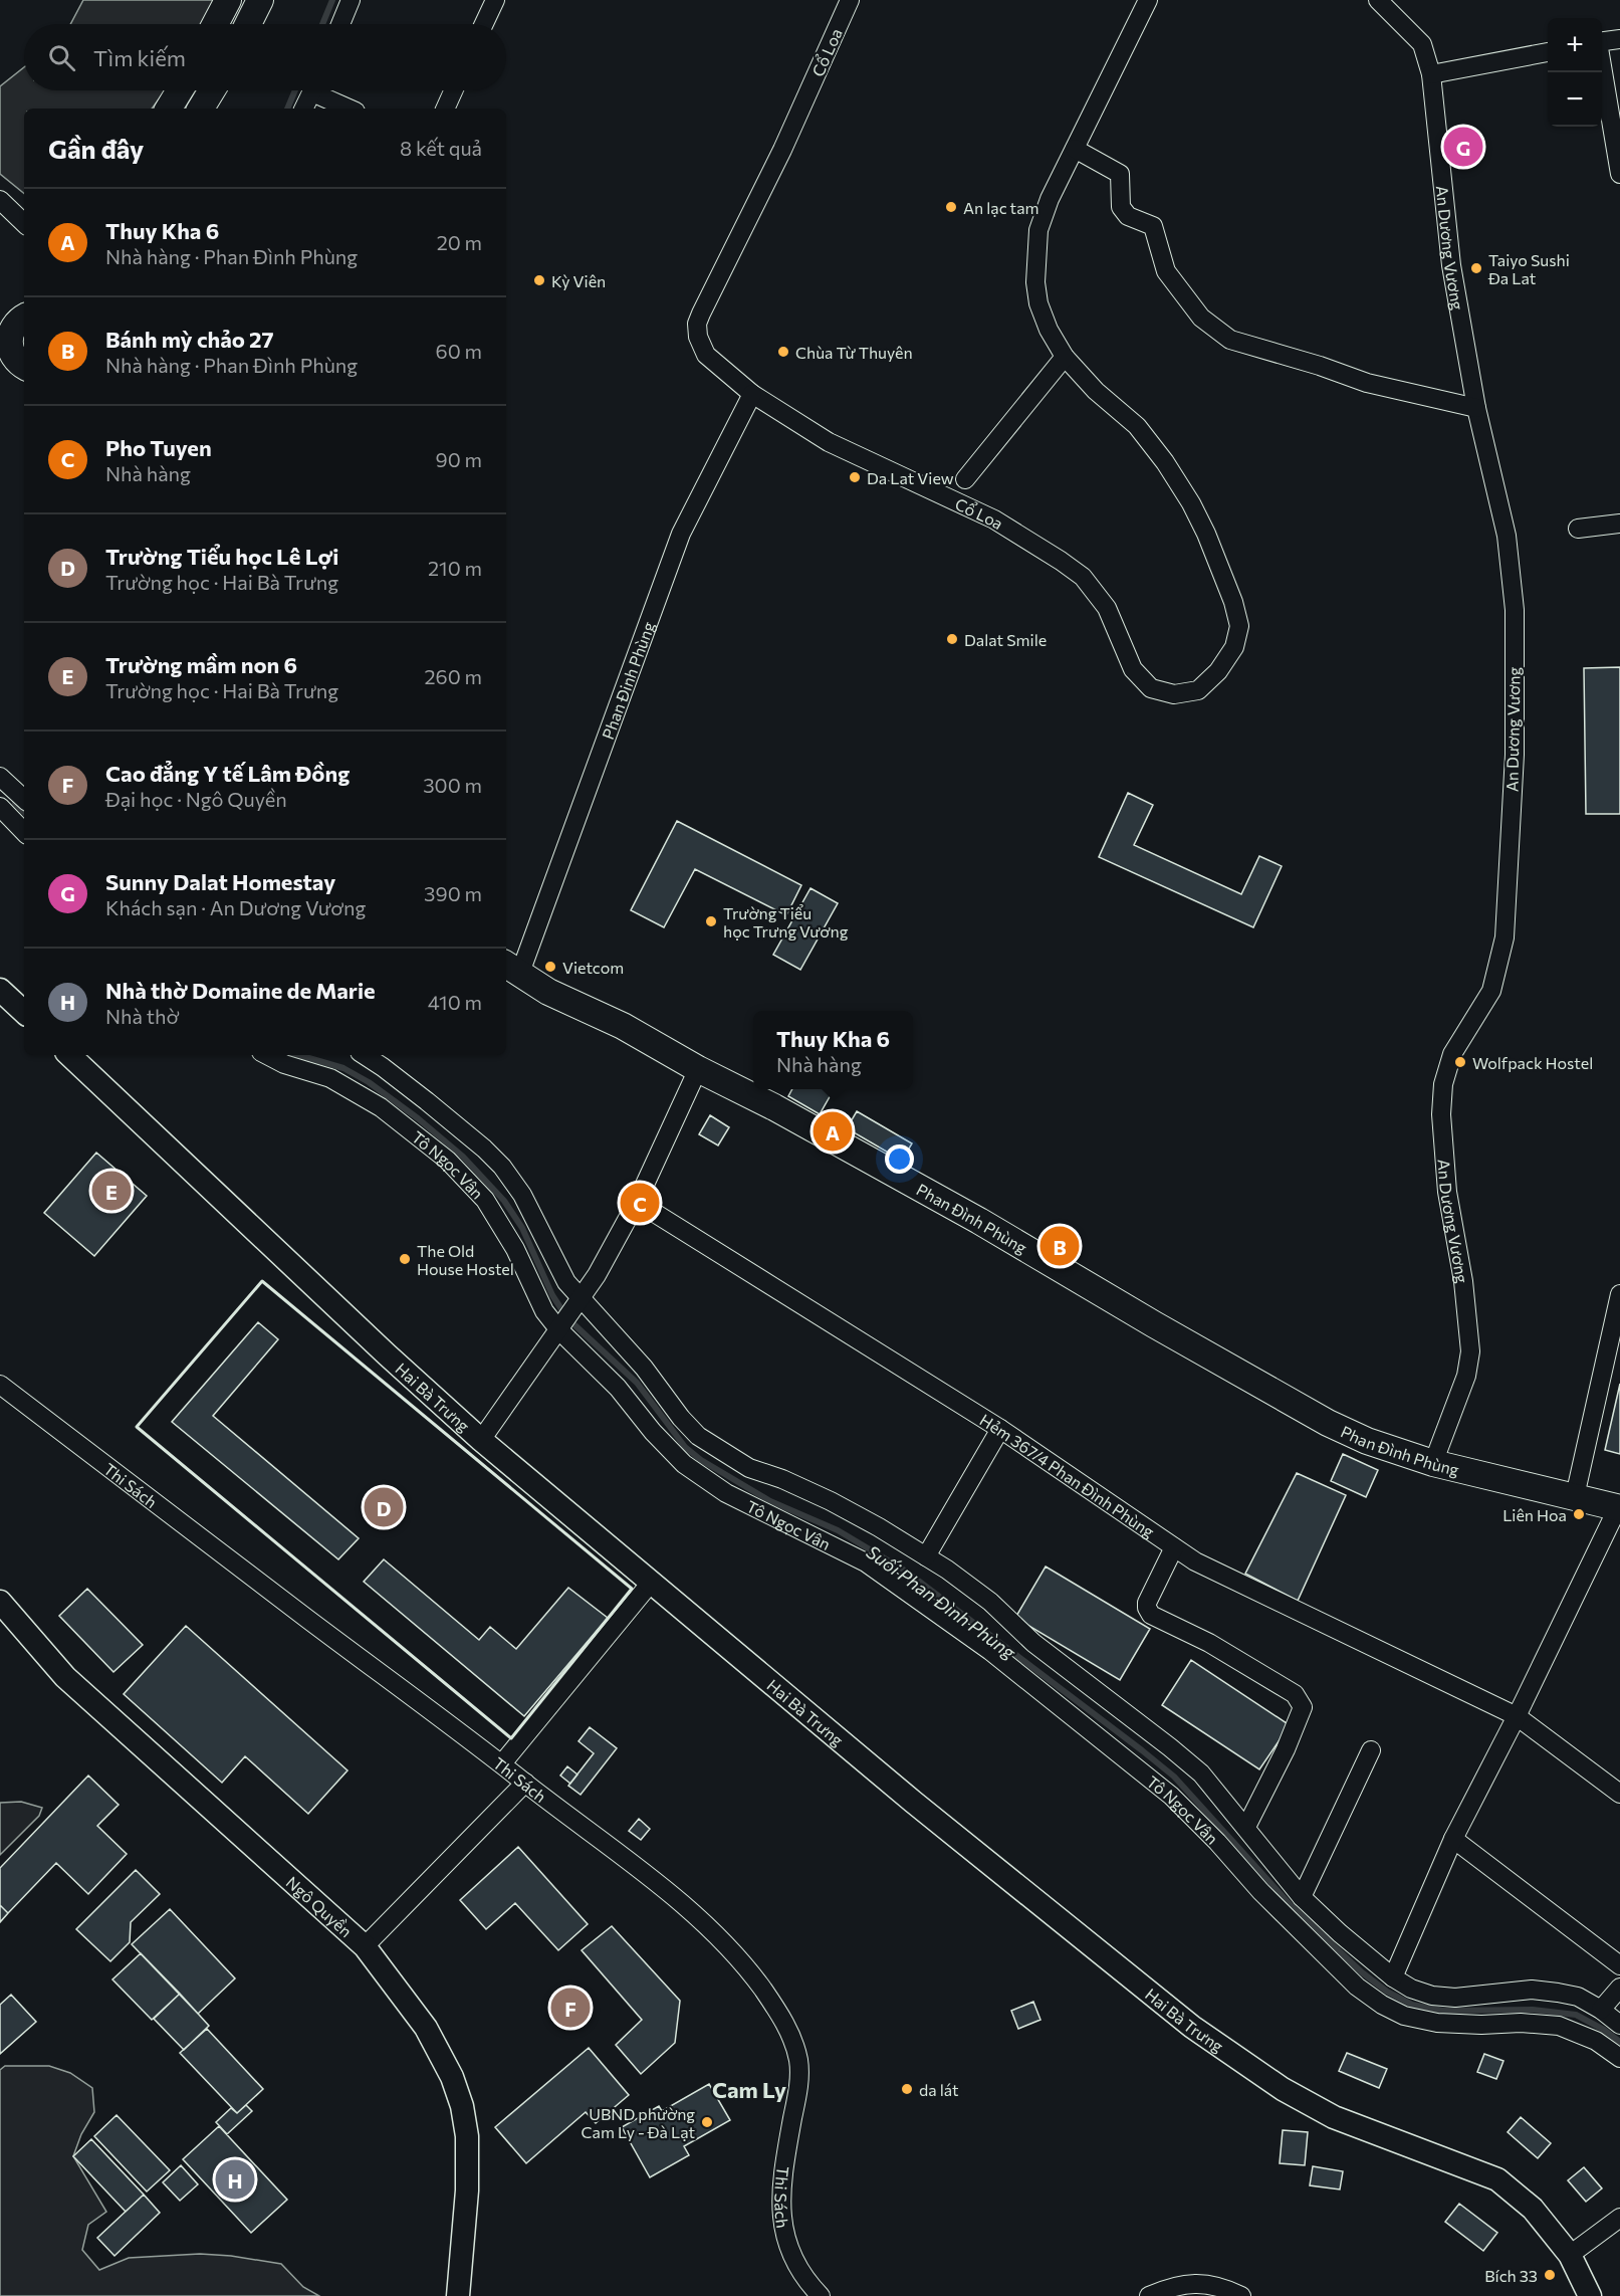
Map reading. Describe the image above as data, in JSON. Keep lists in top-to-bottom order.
{
  "streets": {
    "main road": ["Phan Đình Phùng"],
    "street": [
      "Cổ Loa",
      "An Dương Vương",
      "Phan Đinh Phùng",
      "Tô Ngọc Vân",
      "Hai Bà Trưng",
      "Hẻm 367/4 Phan Đình Phùng",
      "Thi Sách",
      "Ngô Quyền"
    ]
  },
  "crossings": [
    ["Cổ Loa", "Phan Đinh Phùng"],
    ["An Dương Vương", "Phan Đình Phùng"],
    ["Phan Đinh Phùng", "Phan Đình Phùng"]
  ],
  "districts": ["Cam Ly"],
  "water": ["Suối Phan Đình Phùng"],
  "places": [
    "An lạc tam",
    "Taiyo Sushi Đa Lat",
    "Kỳ Viên",
    "Chùa Từ Thuyên",
    "Da Lat View",
    "Dalat Smile",
    "Trường Tiểu học Trưng Vương",
    "Vietcom",
    "Wolfpack Hostel",
    "The Old House Hostel",
    "Liên Hoa",
    "da lát",
    "UBND phường Cam Ly - Đà Lạt",
    "Bích 33"
  ],
  "page": {
    "map_buttons": ["+", "−"],
    "search": "Tìm kiếm",
    "heading": ["Gần đây", "8 kết quả"],
    "pins": [
      "G",
      "A",
      "E",
      "C",
      "B",
      "D",
      "F",
      "H"
    ],
    "list": [
      {
        "mark": "A",
        "name": "Thuy Kha 6",
        "note": "Nhà hàng · Phan Đình Phùng",
        "value": "20 m"
      },
      {
        "mark": "B",
        "name": "Bánh mỳ chảo 27",
        "note": "Nhà hàng · Phan Đình Phùng",
        "value": "60 m"
      },
      {
        "mark": "C",
        "name": "Pho Tuyen",
        "note": "Nhà hàng",
        "value": "90 m"
      },
      {
        "mark": "D",
        "name": "Trường Tiểu học Lê Lợi",
        "note": "Trường học · Hai Bà Trưng",
        "value": "210 m"
      },
      {
        "mark": "E",
        "name": "Trường mầm non 6",
        "note": "Trường học · Hai Bà Trưng",
        "value": "260 m"
      },
      {
        "mark": "F",
        "name": "Cao đẳng Y tế Lâm Đồng",
        "note": "Đại học · Ngô Quyền",
        "value": "300 m"
      },
      {
        "mark": "G",
        "name": "Sunny Dalat Homestay",
        "note": "Khách sạn · An Dương Vương",
        "value": "390 m"
      },
      {
        "mark": "H",
        "name": "Nhà thờ Domaine de Marie",
        "note": "Nhà thờ",
        "value": "410 m"
      }
    ],
    "popup": ["Thuy Kha 6", "Nhà hàng"]
  }
}
